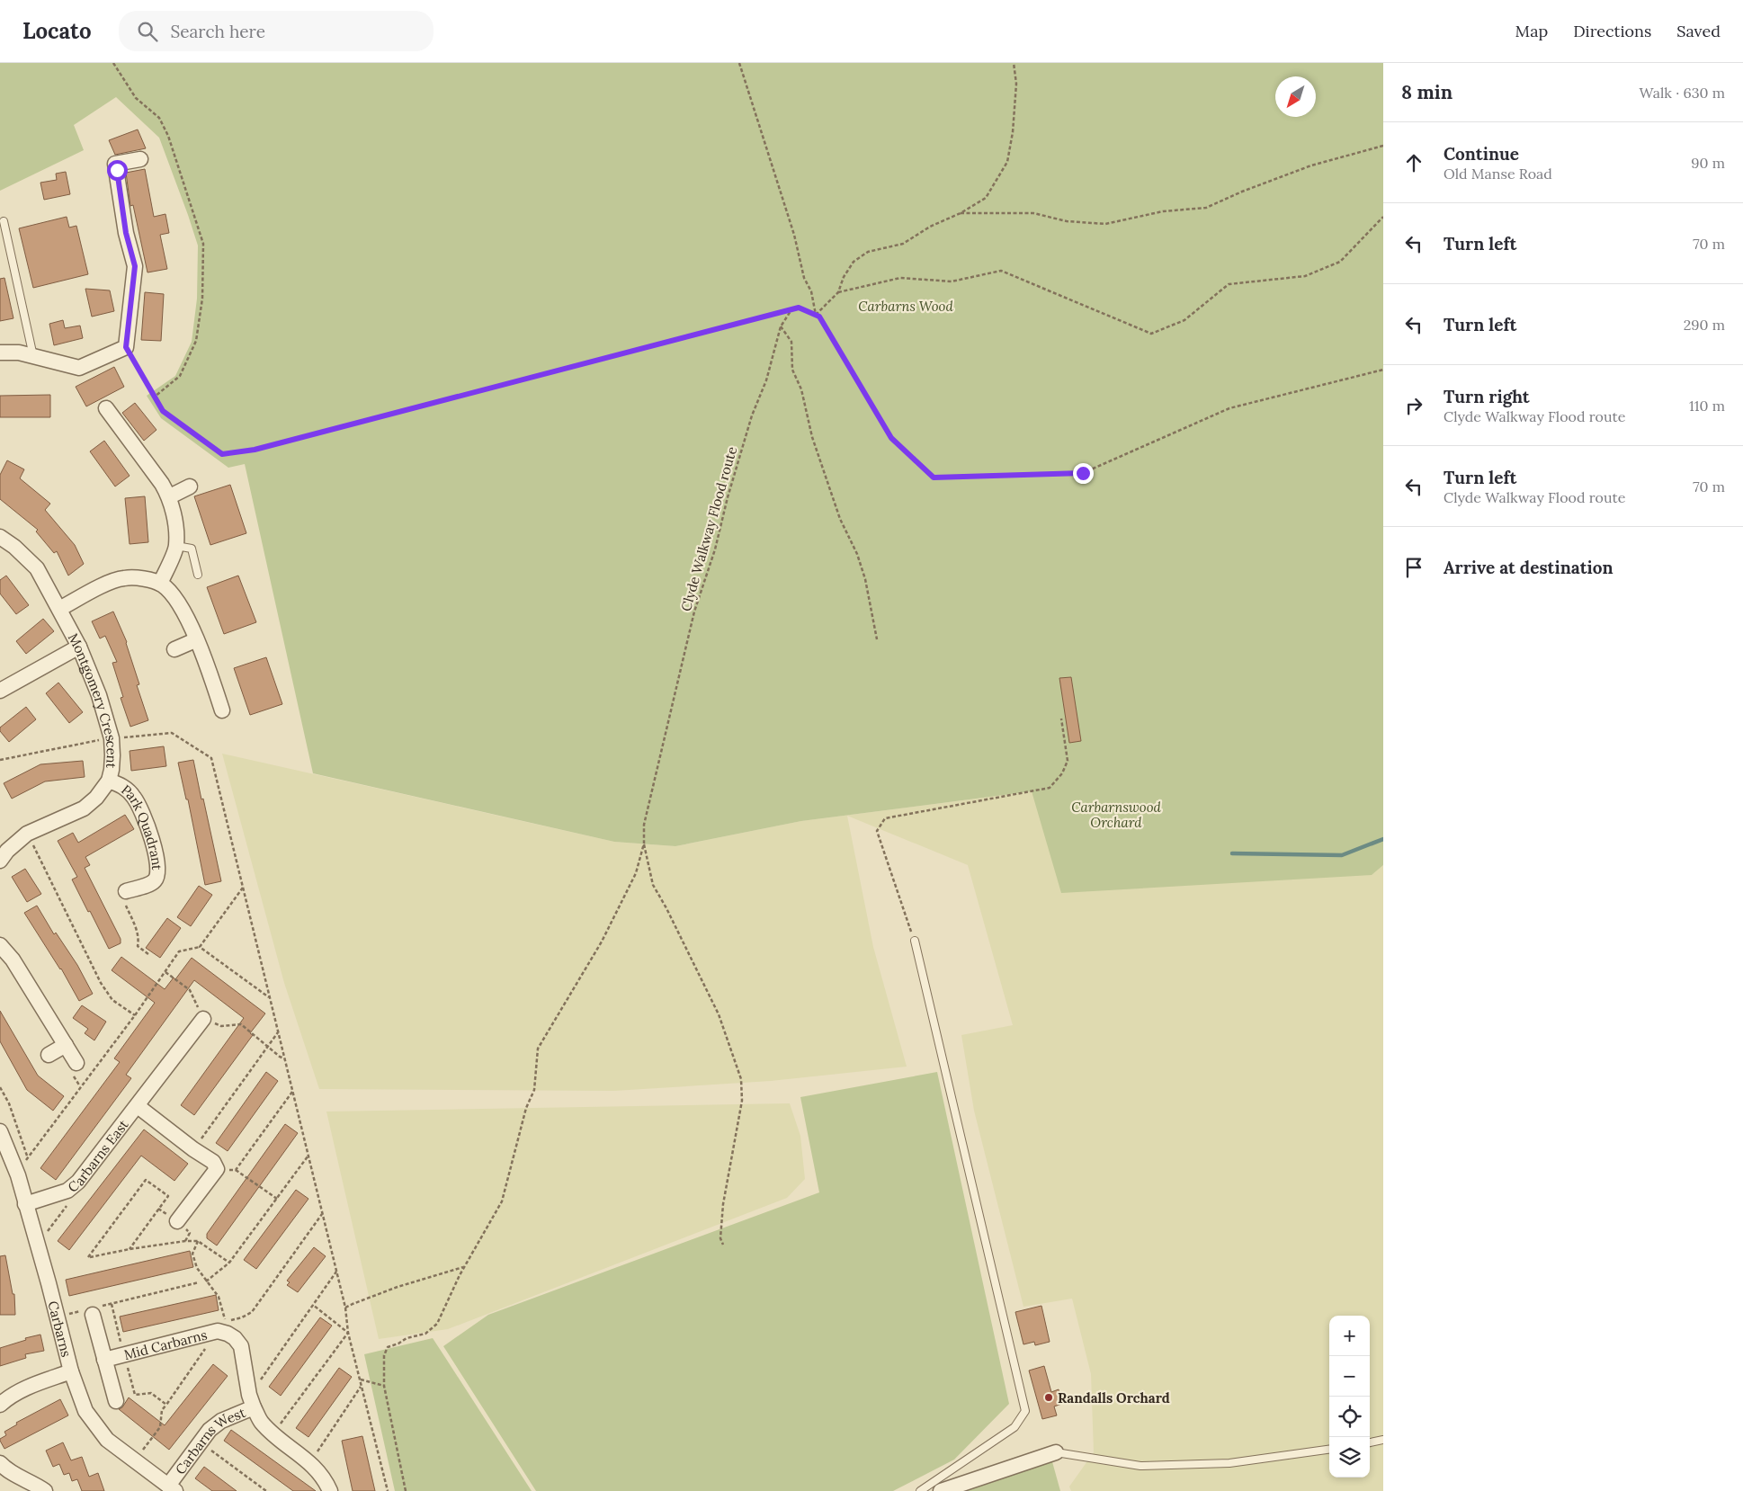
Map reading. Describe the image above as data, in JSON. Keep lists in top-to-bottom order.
{
  "streets": {
    "street": [
      "Montgomery Crescent",
      "Park Quadrant",
      "Carbarns East",
      "Carbarns",
      "Mid Carbarns",
      "Carbarns West"
    ],
    "path": ["Clyde Walkway Flood route"]
  },
  "crossings": [
    ["Montgomery Crescent", "Park Quadrant"],
    ["Carbarns East", "Carbarns"],
    ["Carbarns", "Carbarns West"],
    ["Mid Carbarns", "Carbarns West"]
  ],
  "parks": ["Carbarns Wood", "Carbarnswood Orchard"],
  "places": ["Randalls Orchard"],
  "north": "bottom left",
  "page": {
    "header": "Locato",
    "search": "Search here",
    "nav": ["Map", "Directions", "Saved"],
    "heading": ["8 min", "Walk · 630 m"],
    "list": [
      ["Continue", "Old Manse Road", "90 m"],
      ["Turn left", "70 m"],
      ["Turn left", "290 m"],
      ["Turn right", "Clyde Walkway Flood route", "110 m"],
      ["Turn left", "Clyde Walkway Flood route", "70 m"],
      "Arrive at destination"
    ],
    "map_buttons": ["+", "−"]
  }
}
